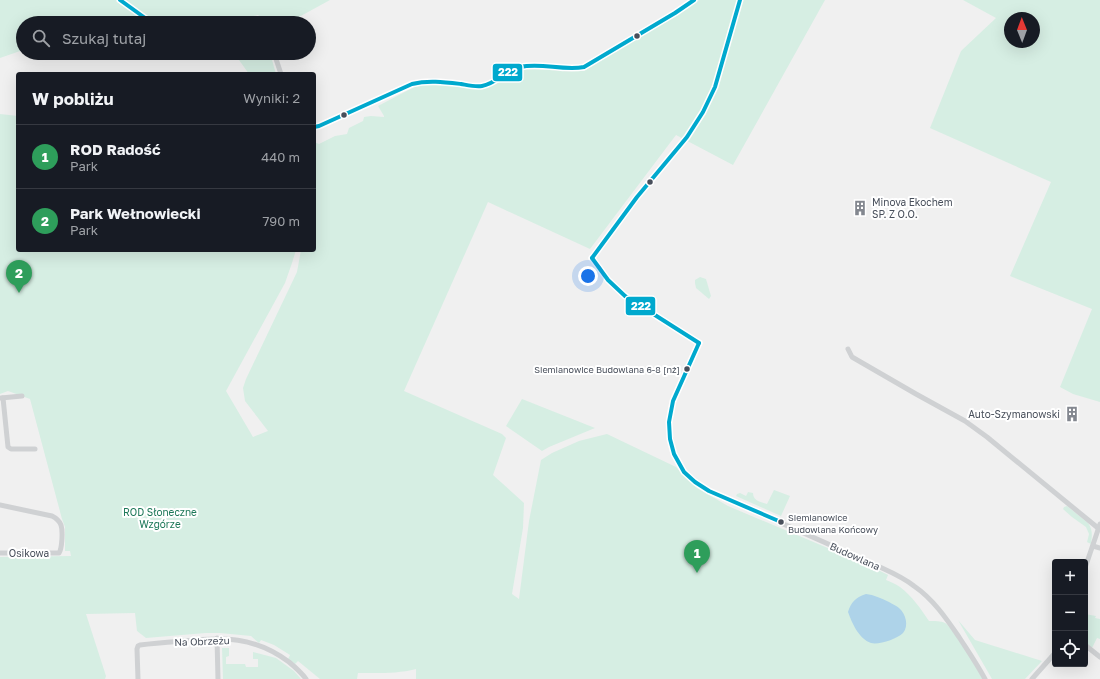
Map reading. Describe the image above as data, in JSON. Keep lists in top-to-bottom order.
{
  "streets": {
    "street": ["Osikowa", "Budowlana", "Na Obrzeżu"]
  },
  "parks": ["ROD Słoneczne Wzgórze"],
  "places": {
    "building": ["Minova Ekochem SP. Z O.O.", "Auto-Szymanowski"],
    "other": ["Siemianowice Budowlana 6-8 [nż]", "Siemianowice Budowlana Końcowy"]
  },
  "lines": ["transit line 222"],
  "north": "top",
  "page": {
    "search": "Szukaj tutaj",
    "heading": ["W pobliżu", "Wyniki: 2"],
    "list": [
      {
        "mark": "1",
        "name": "ROD Radość",
        "note": "Park",
        "value": "440 m"
      },
      {
        "mark": "2",
        "name": "Park Wełnowiecki",
        "note": "Park",
        "value": "790 m"
      }
    ],
    "pins": ["2", "1"],
    "map_buttons": ["+", "−"]
  }
}
